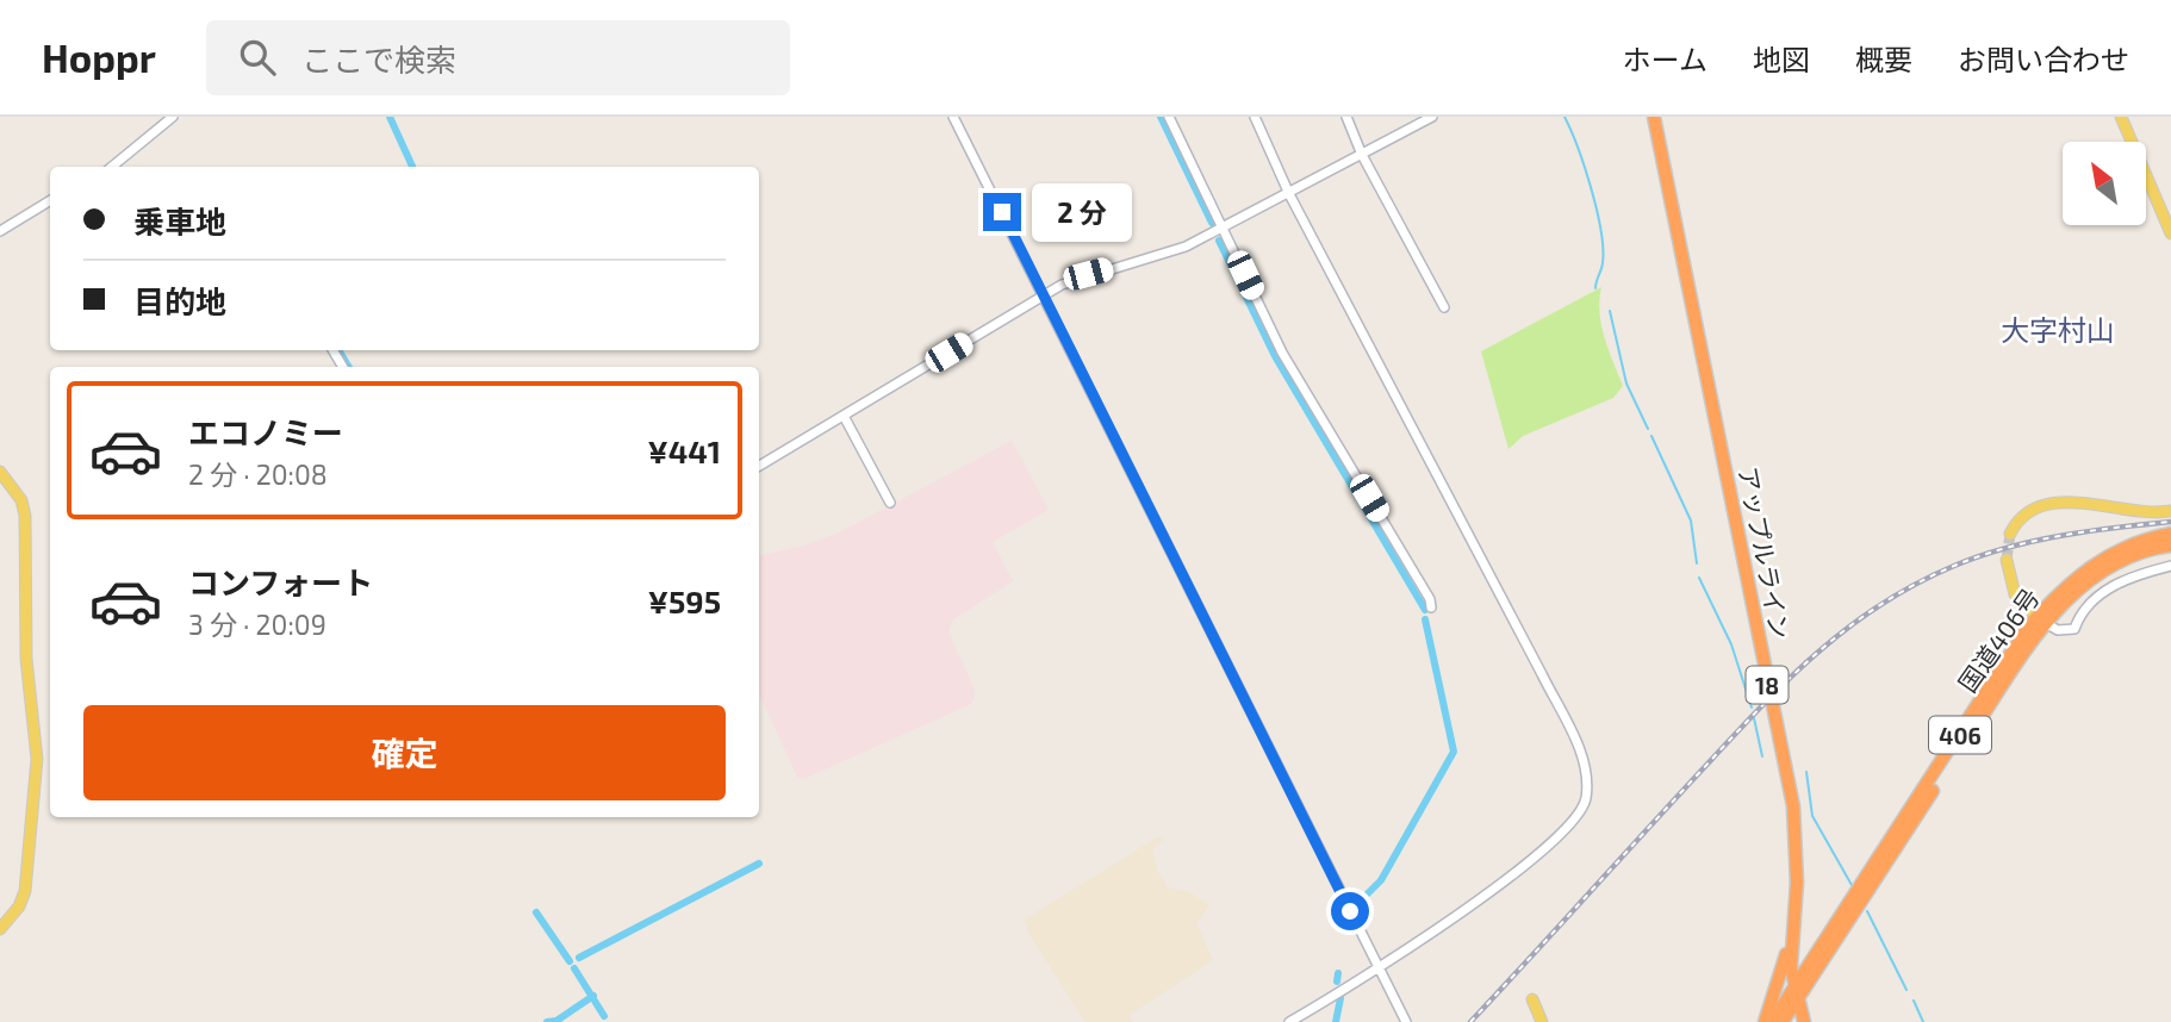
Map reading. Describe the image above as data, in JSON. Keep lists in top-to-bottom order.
{
  "streets": {
    "highway": [
      "アップルライン",
      "国道406号",
      "18",
      "406"
    ]
  },
  "crossings": [
    ["アップルライン", "国道406号"],
    ["アップルライン", "18"],
    ["国道406号", "18"]
  ],
  "districts": ["大字村山"],
  "north": "top left",
  "page": {
    "header": "Hoppr",
    "search": "ここで検索",
    "nav": [
      "ホーム",
      "地図",
      "概要",
      "お問い合わせ"
    ],
    "banner": ["乗車地", "目的地"],
    "bubble": "2 分",
    "list": [
      {
        "name": "エコノミー",
        "note": "2 分 · 20:08",
        "value": "¥441"
      },
      {
        "name": "コンフォート",
        "note": "3 分 · 20:09",
        "value": "¥595"
      }
    ],
    "buttons": "確定"
  }
}
